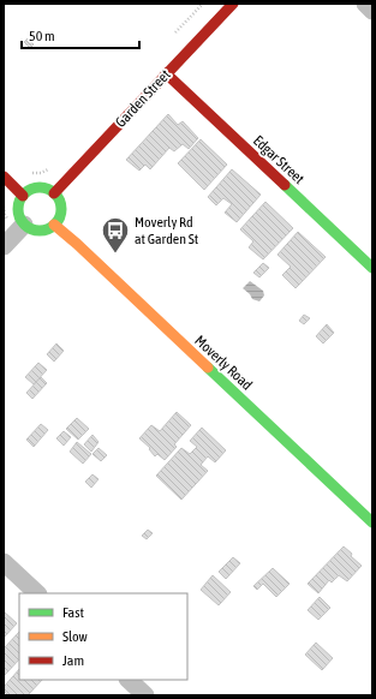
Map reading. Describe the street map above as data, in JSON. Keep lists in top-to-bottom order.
{
  "streets": {
    "street": ["Garden Street", "Edgar Street", "Moverly Road"]
  },
  "crossings": [
    ["Garden Street", "Edgar Street"],
    ["Garden Street", "Moverly Road"]
  ],
  "places": {
    "bus stop": ["Moverly Rd at Garden St"]
  },
  "legend": ["Fast", "Slow", "Jam"],
  "scale_bar": "50 m"
}
